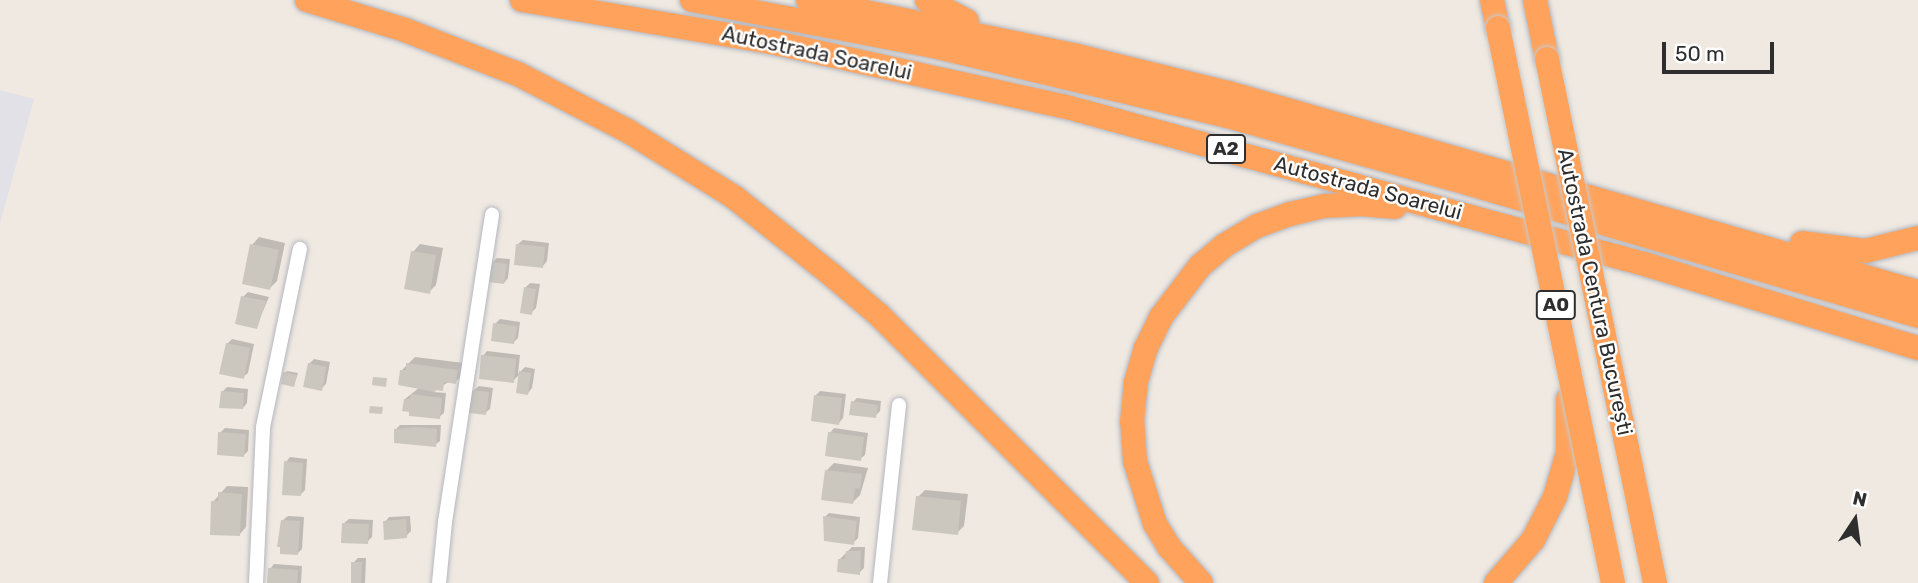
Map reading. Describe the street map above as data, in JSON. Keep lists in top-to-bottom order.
{
  "streets": {
    "highway": [
      "Autostrada Soarelui",
      "A2",
      "Autostrada Centura București",
      "A0"
    ]
  },
  "scale_bar": "50 m",
  "north": "top"
}
